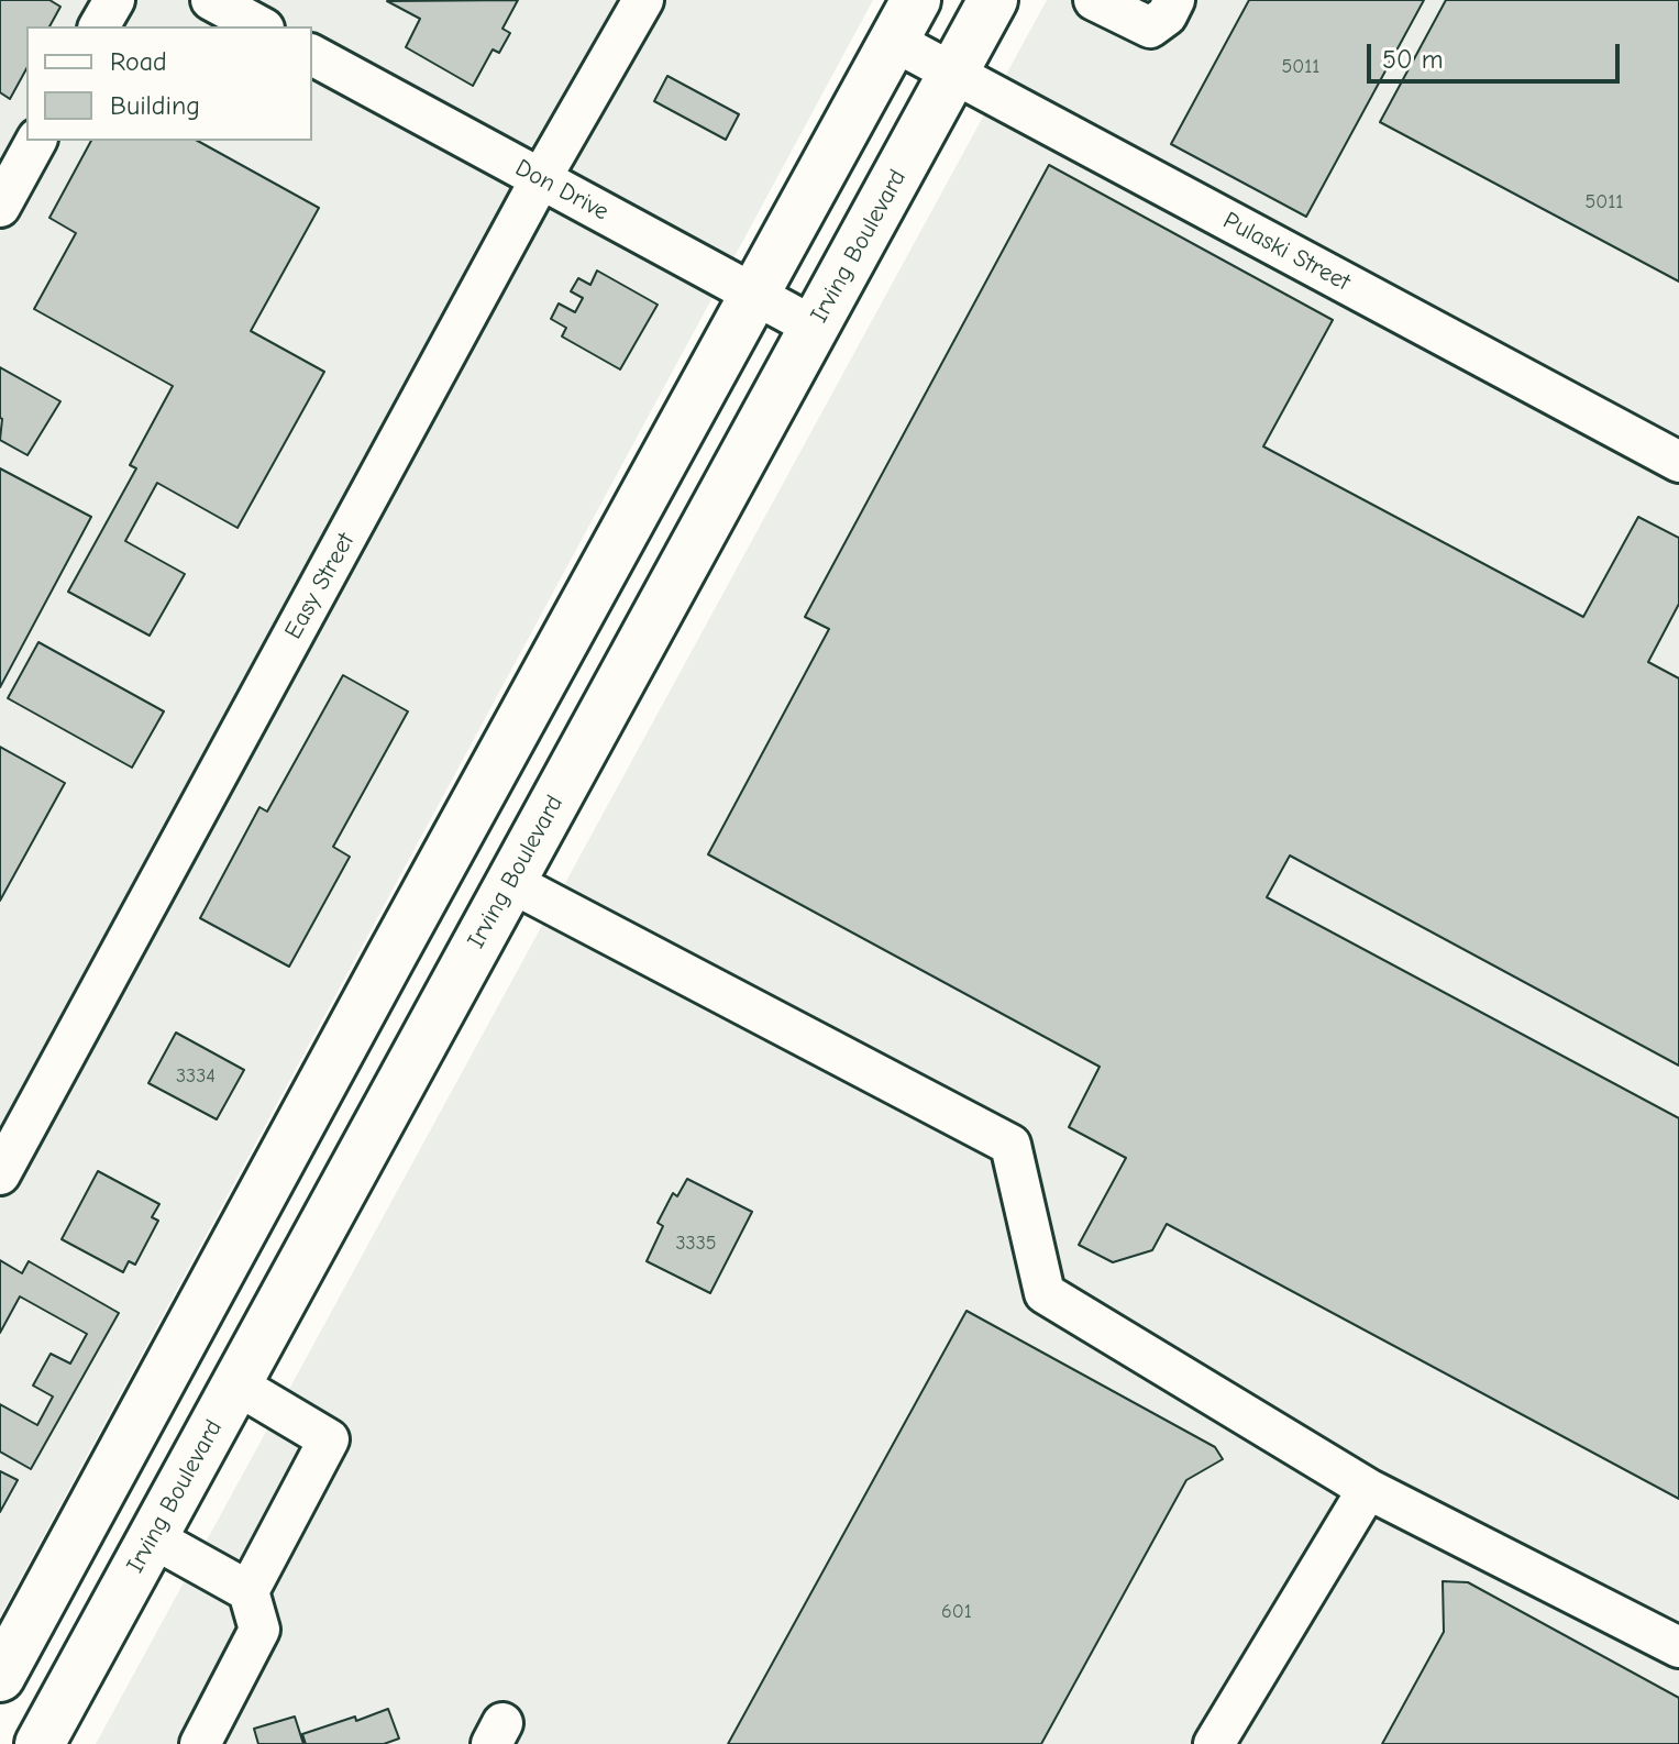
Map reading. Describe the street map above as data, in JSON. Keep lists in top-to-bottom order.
{
  "streets": {
    "main road": ["Irving Boulevard"],
    "street": ["Don Drive", "Pulaski Street", "Easy Street"]
  },
  "crossings": [
    ["Don Drive", "Irving Boulevard"],
    ["Don Drive", "Easy Street"],
    ["Irving Boulevard", "Pulaski Street"]
  ],
  "house_numbers": [
    "5011",
    "5011",
    "3334",
    "3335",
    "601"
  ],
  "legend": ["Road", "Building"],
  "scale_bar": "50 m"
}
